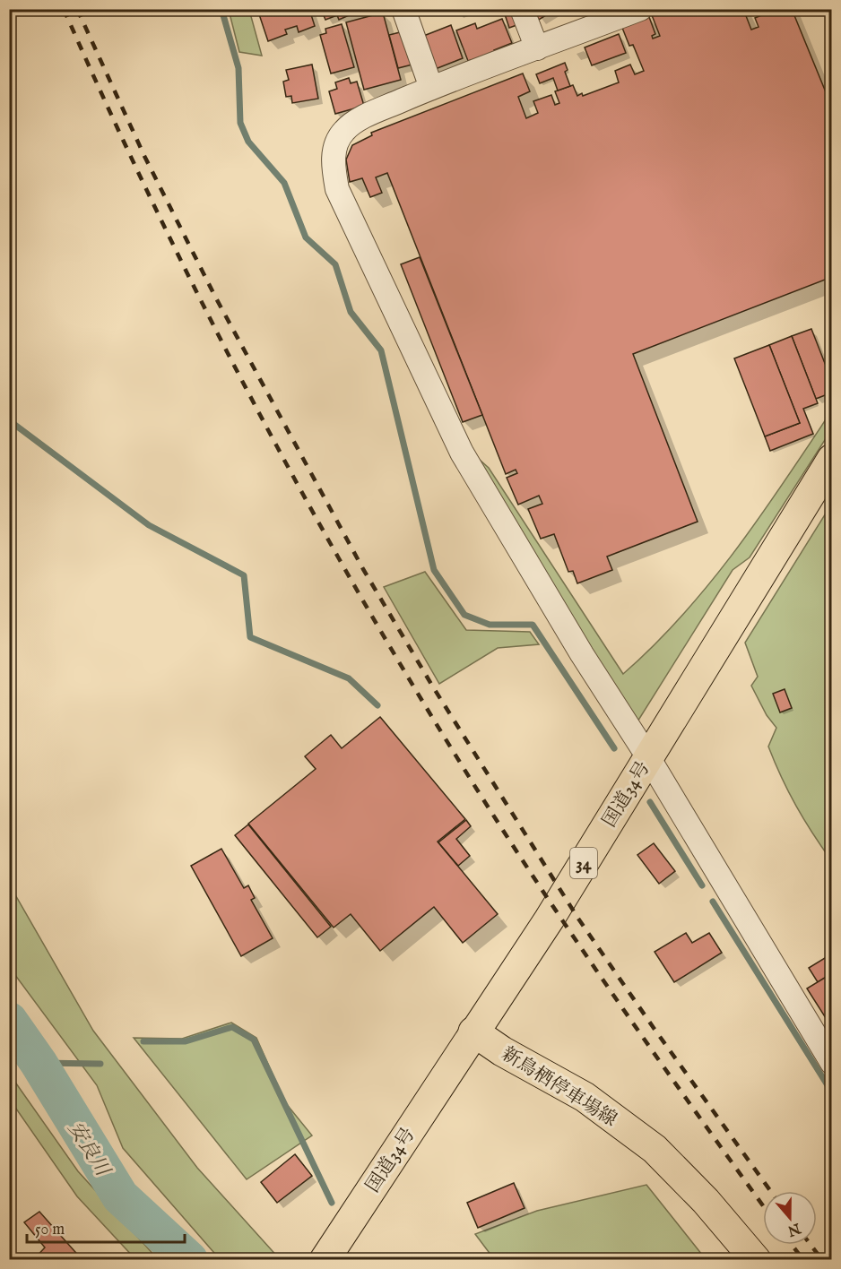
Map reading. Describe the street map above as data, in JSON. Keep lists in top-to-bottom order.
{
  "streets": {
    "main road": ["国道34号", "34", "新鳥栖停車場線"]
  },
  "crossings": [
    ["国道34号", "新鳥栖停車場線"]
  ],
  "water": ["安良川"],
  "scale_bar": "50 m",
  "north": "bottom"
}
